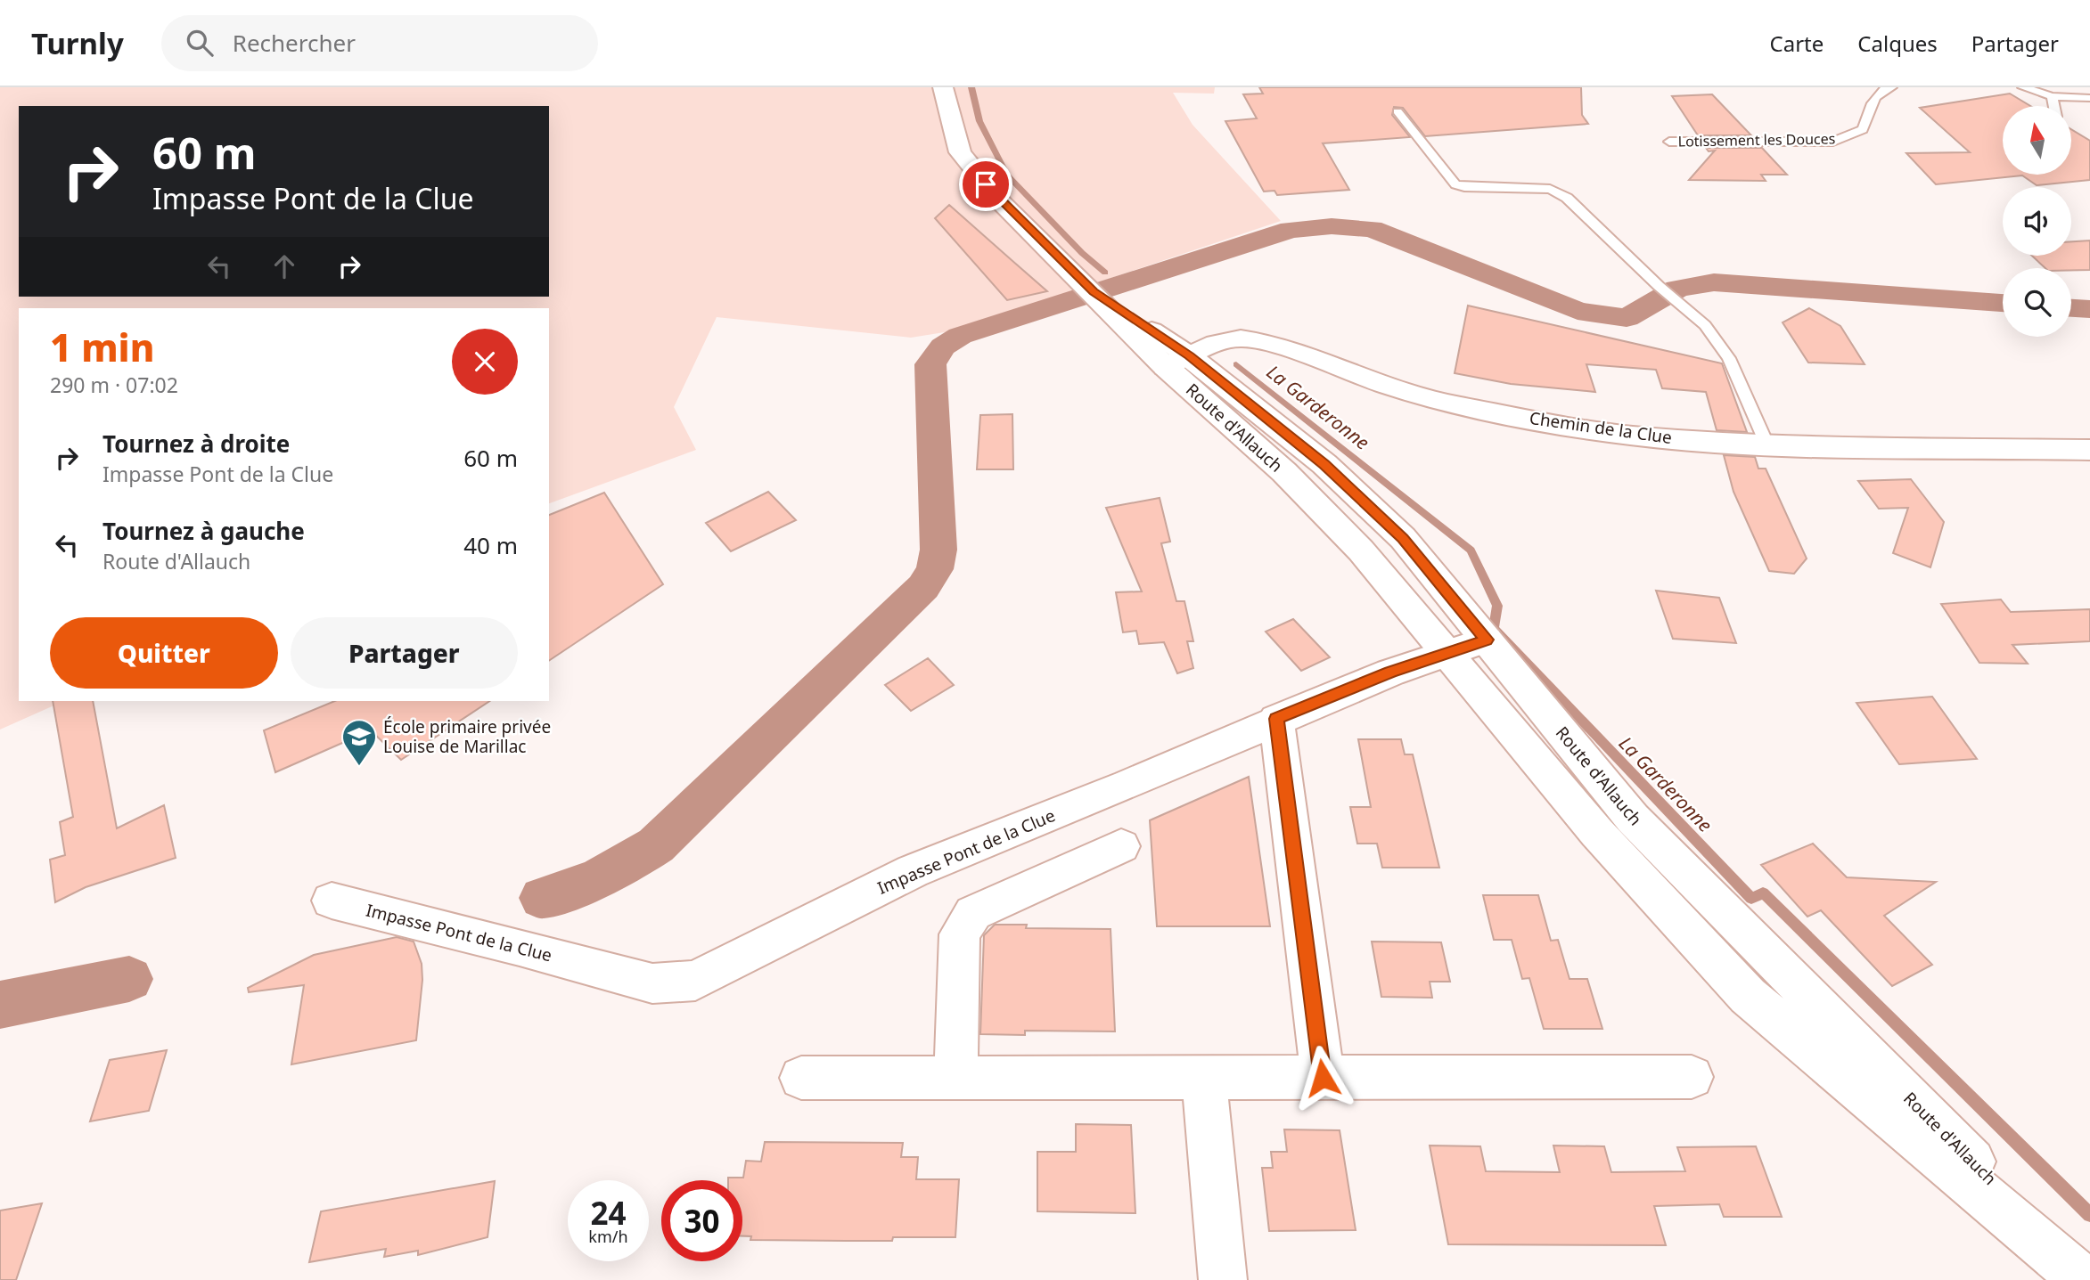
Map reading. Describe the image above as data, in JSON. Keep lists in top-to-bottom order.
{
  "streets": {
    "street": ["Route d'Allauch", "Chemin de la Clue", "Impasse Pont de la Clue"],
    "lane": ["Lotissement les Douces"]
  },
  "crossings": [
    ["Route d'Allauch", "Chemin de la Clue"],
    ["Route d'Allauch", "Impasse Pont de la Clue"]
  ],
  "water": ["La Garderonne"],
  "places": {
    "school or university": ["École primaire privée Louise de Marillac"]
  },
  "north": "top",
  "page": {
    "header": "Turnly",
    "search": "Rechercher",
    "nav": ["Carte", "Calques", "Partager"],
    "turn": ["60 m", "Impasse Pont de la Clue"],
    "heading": ["1 min", "290 m · 07:02"],
    "list": [
      {
        "name": "Tournez à droite",
        "note": "Impasse Pont de la Clue",
        "value": "60 m"
      },
      {
        "name": "Tournez à gauche",
        "note": "Route d'Allauch",
        "value": "40 m"
      }
    ],
    "buttons": ["Quitter", "Partager"],
    "speed": "24 km/h",
    "limit": "30"
  }
}
